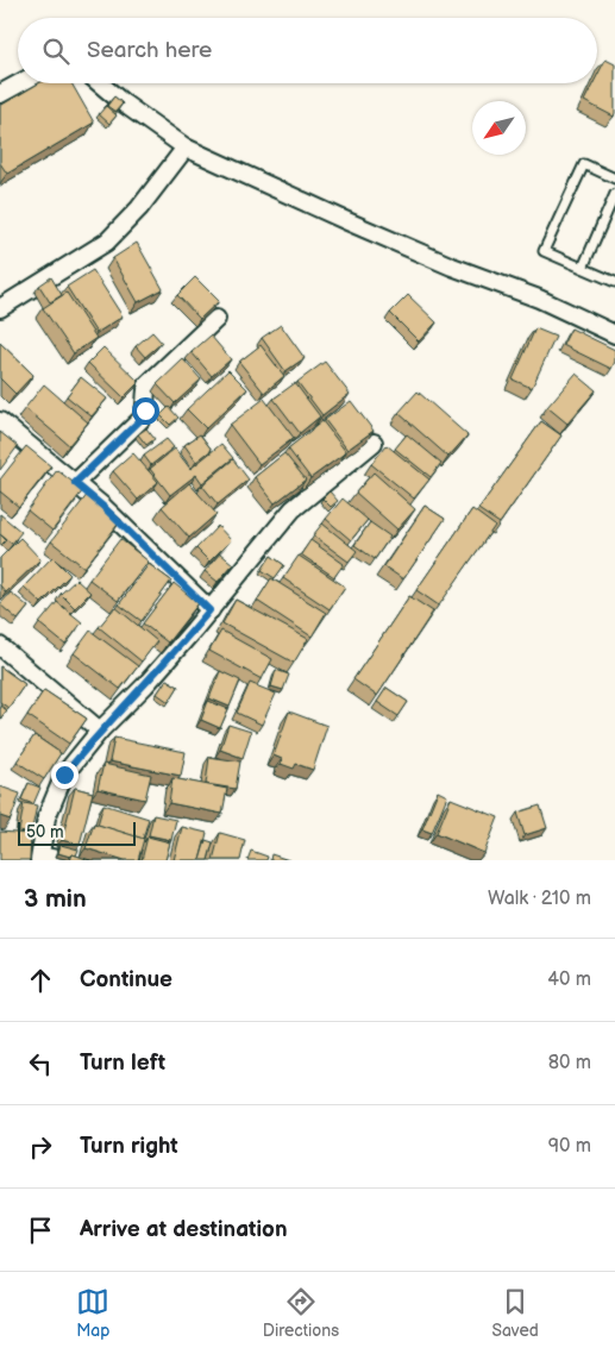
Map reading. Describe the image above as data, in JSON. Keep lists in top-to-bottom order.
{
  "scale_bar": "50 m",
  "north": "bottom left",
  "page": {
    "search": "Search here",
    "scale": "50 m",
    "heading": ["3 min", "Walk · 210 m"],
    "list": [
      ["Continue", "40 m"],
      ["Turn left", "80 m"],
      ["Turn right", "90 m"],
      "Arrive at destination"
    ],
    "nav": ["Map", "Directions", "Saved"]
  }
}
